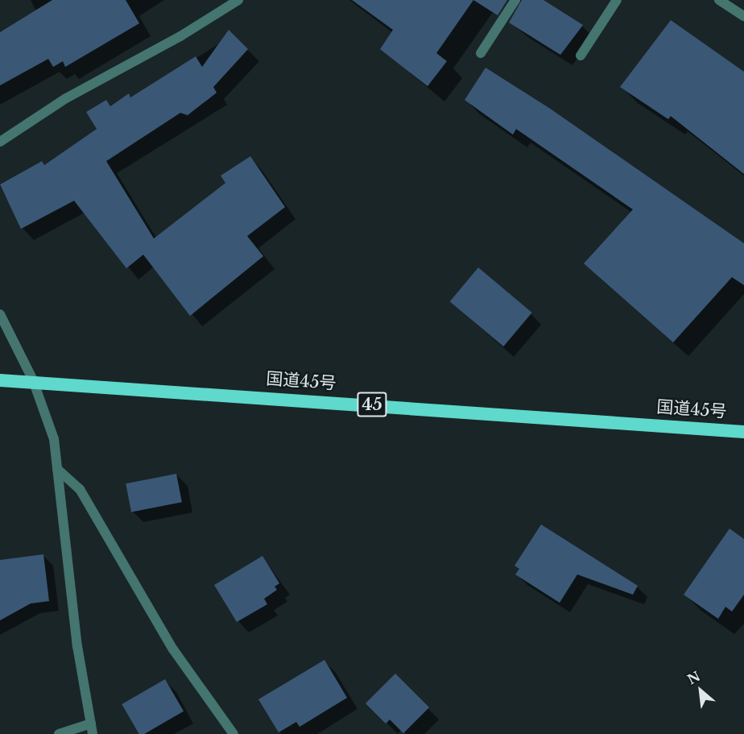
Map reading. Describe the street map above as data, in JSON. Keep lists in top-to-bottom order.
{
  "streets": {
    "highway": ["国道45号", "45"]
  },
  "north": "top left"
}
